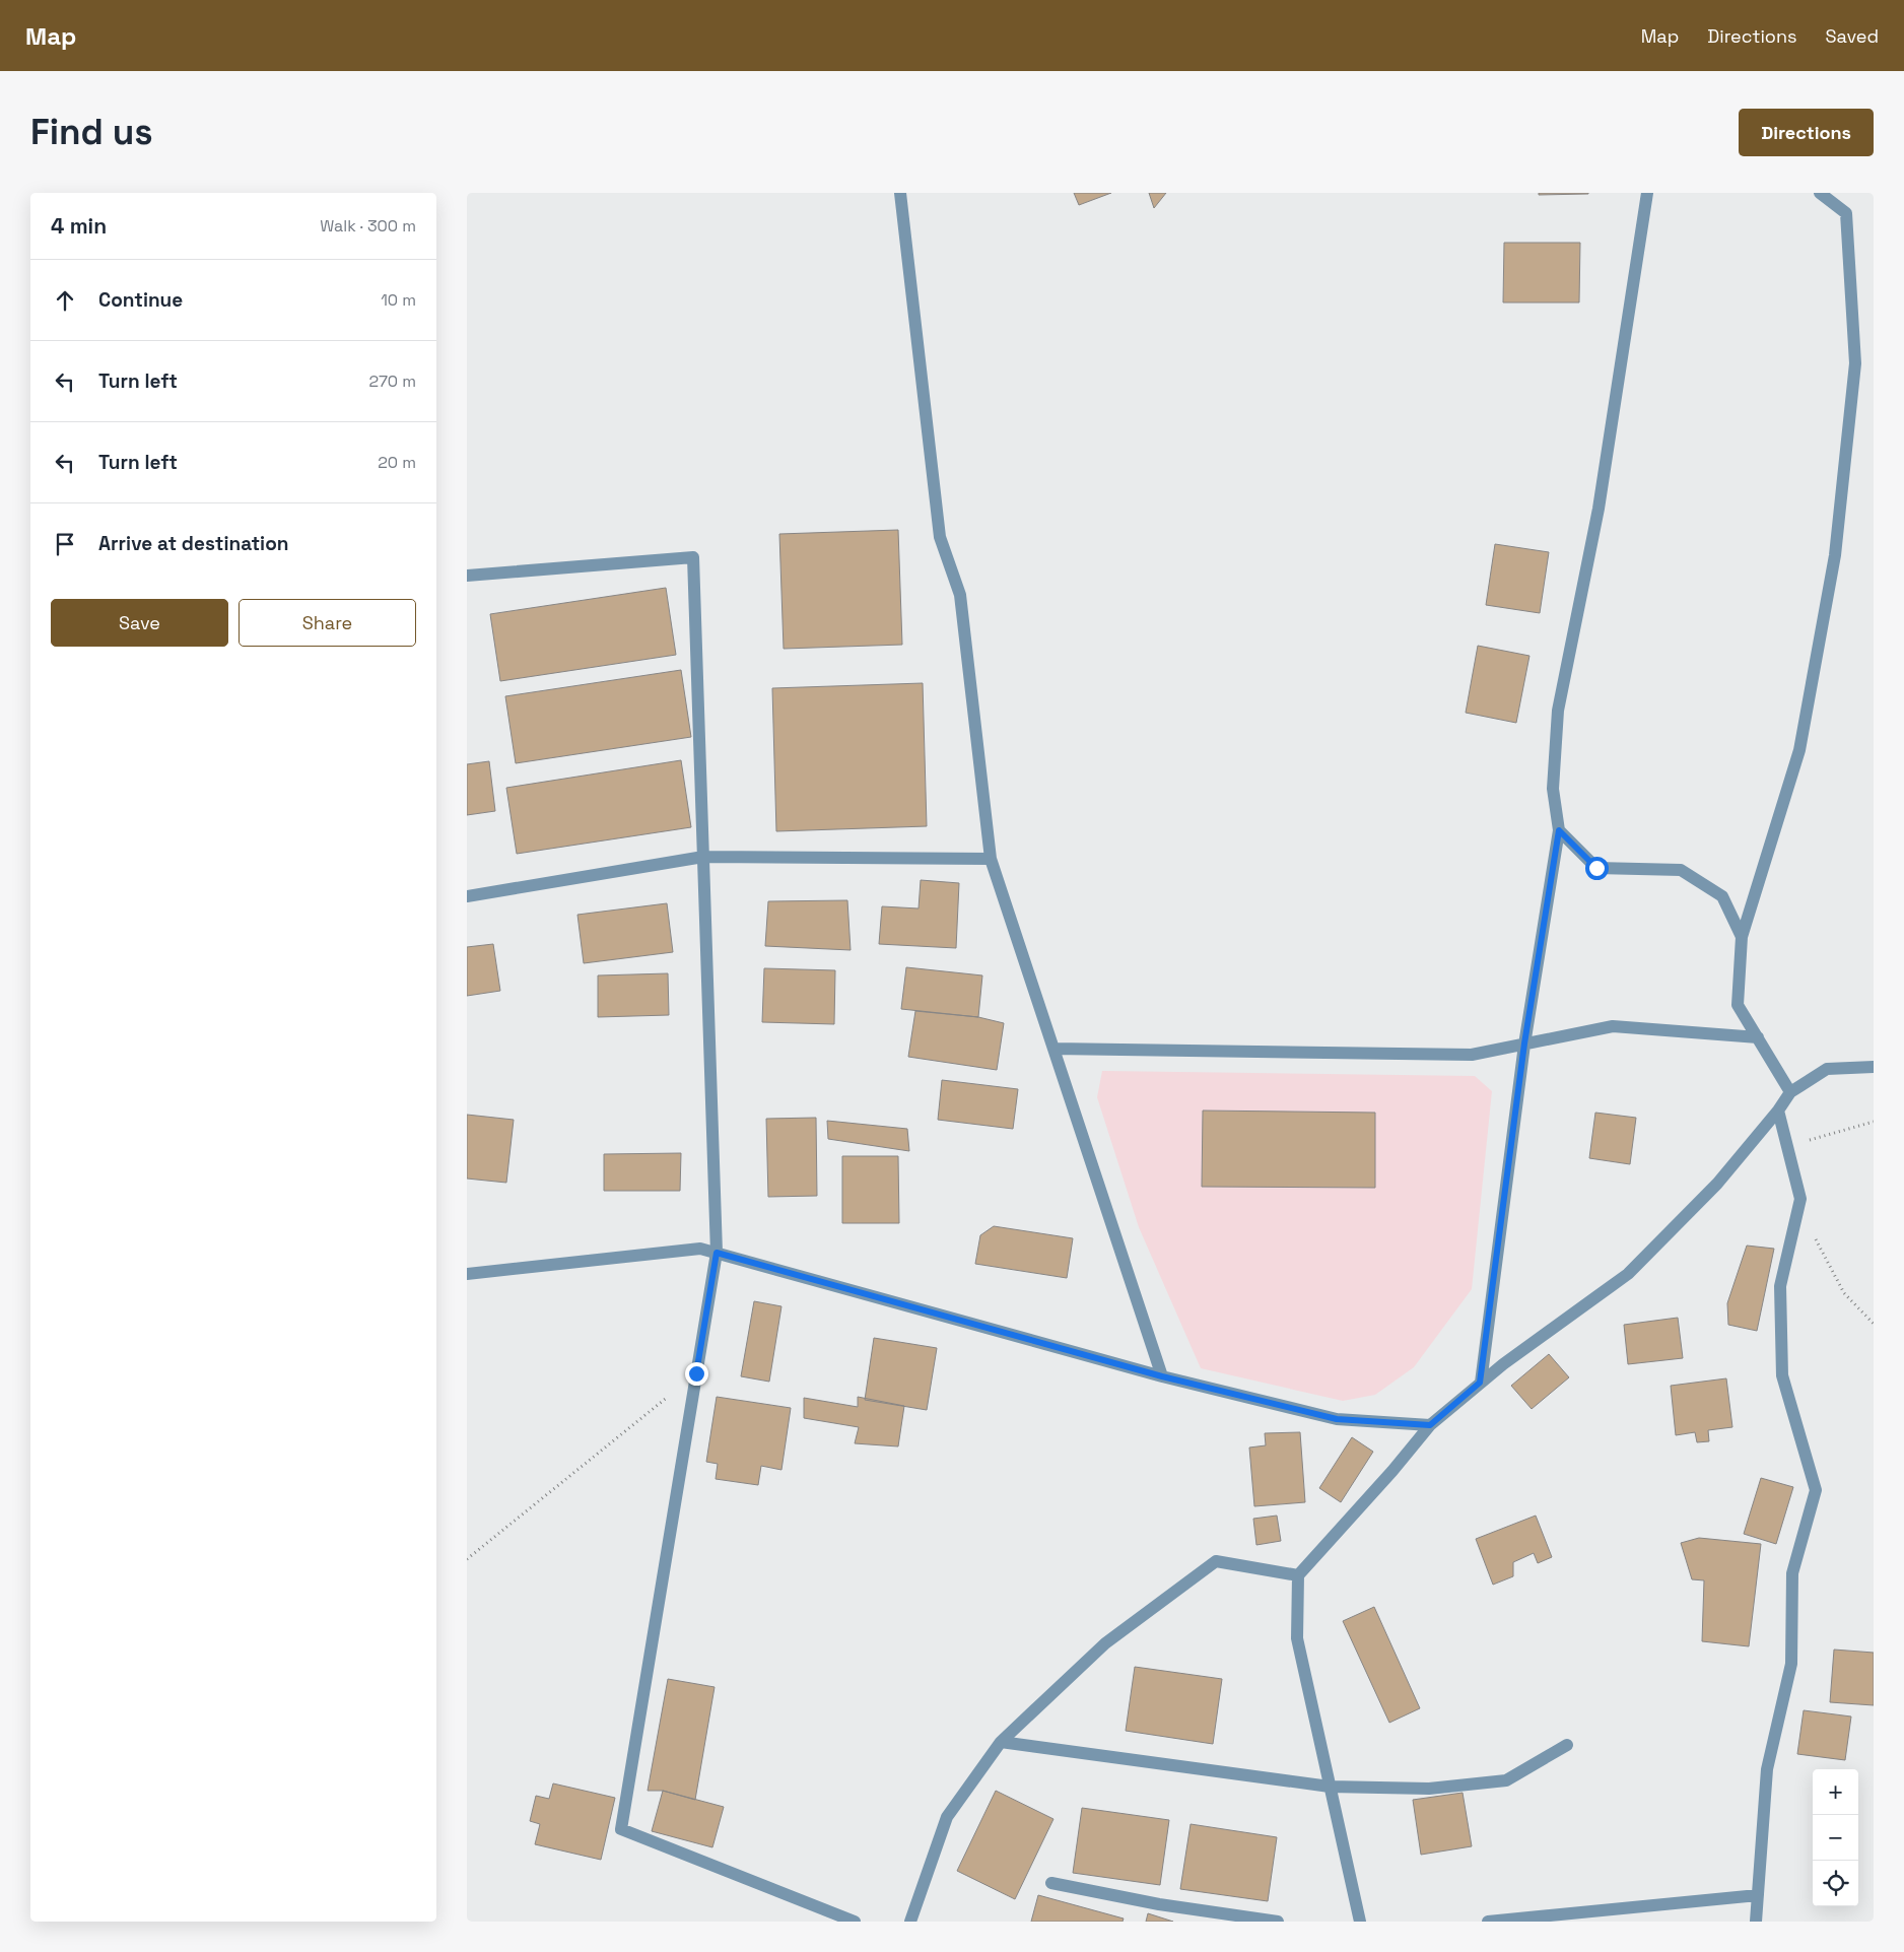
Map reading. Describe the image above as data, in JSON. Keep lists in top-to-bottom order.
{
  "page": {
    "header": "Map",
    "nav": ["Map", "Directions", "Saved"],
    "buttons": [
      "Directions",
      ["Save", "Share"]
    ],
    "title": "Find us",
    "heading": ["4 min", "Walk · 300 m"],
    "list": [
      ["Continue", "10 m"],
      ["Turn left", "270 m"],
      ["Turn left", "20 m"],
      "Arrive at destination"
    ],
    "map_buttons": ["+", "−"]
  }
}
